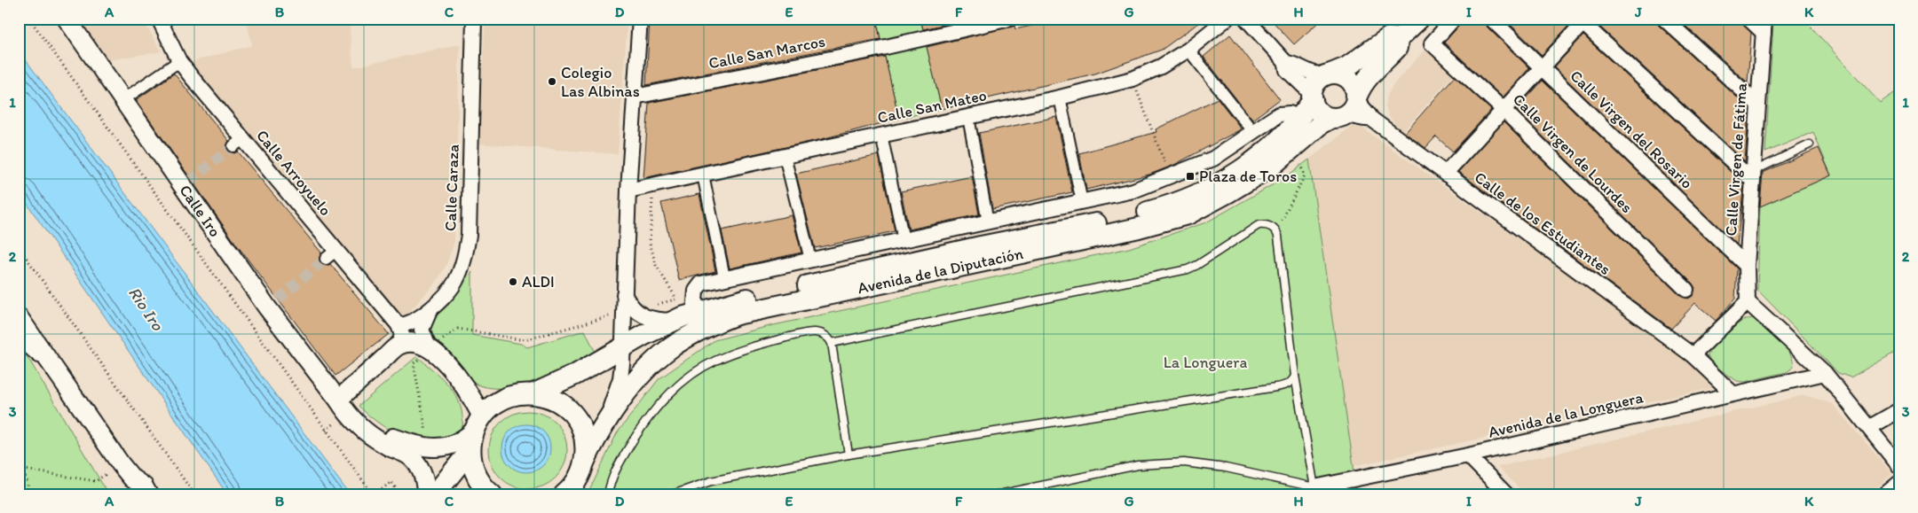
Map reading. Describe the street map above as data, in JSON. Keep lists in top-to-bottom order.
{
  "streets": {
    "main road": ["Avenida de la Diputación"],
    "street": [
      "Calle San Marcos",
      "Calle San Mateo",
      "Calle Virgen del Rosario",
      "Calle Virgen de Lourdes",
      "Calle Virgen de Fátima",
      "Calle Arroyuelo",
      "Calle Caraza",
      "Calle Iro",
      "Calle de los Estudiantes",
      "Avenida de la Longuera"
    ]
  },
  "crossings": [
    ["Calle Virgen del Rosario", "Calle Virgen de Fátima"],
    ["Calle Arroyuelo", "Calle Caraza"],
    ["Calle de los Estudiantes", "Avenida de la Diputación"],
    ["Calle de los Estudiantes", "Avenida de la Longuera"]
  ],
  "water": ["Rio Iro"],
  "parks": ["La Longuera"],
  "places": {
    "other": ["Colegio Las Albinas", "ALDI"],
    "transit": ["Plaza de Toros"]
  },
  "grid": {
    "columns": [
      "A",
      "B",
      "C",
      "D",
      "E",
      "F",
      "G",
      "H",
      "I",
      "J",
      "K"
    ],
    "rows": ["1", "2", "3"]
  }
}
